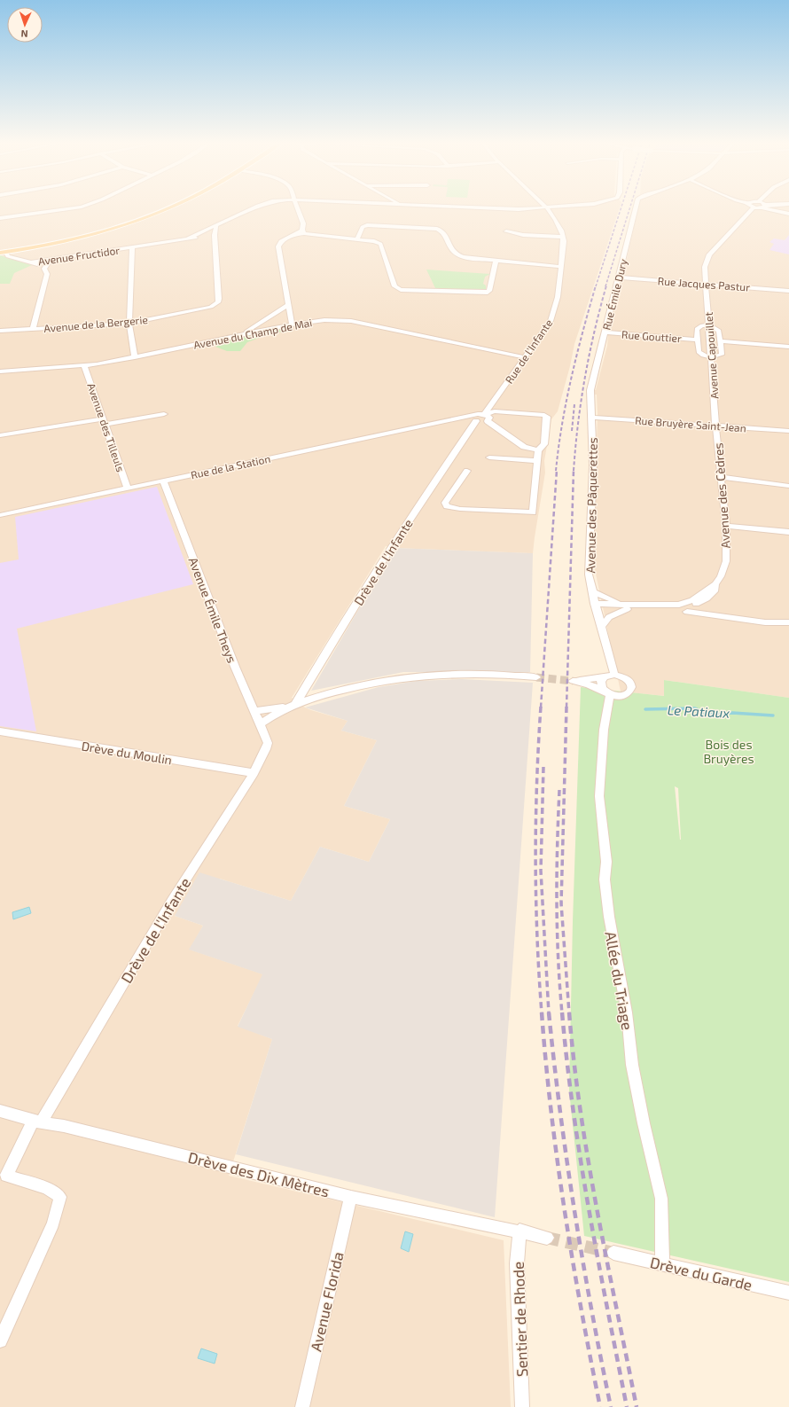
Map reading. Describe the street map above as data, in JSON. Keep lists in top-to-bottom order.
{
  "streets": {
    "street": [
      "Avenue Fructidor",
      "Rue Jacques Pastur",
      "Rue Émile Dury",
      "Avenue de la Bergerie",
      "Avenue du Champ de Mai",
      "Rue Gouttier",
      "Rue de l'Infante",
      "Avenue Capouillet",
      "Rue Bruyère Saint-Jean",
      "Avenue des Tilleuls",
      "Rue de la Station",
      "Avenue des Cèdres",
      "Avenue des Pâquerettes",
      "Drève de l'Infante",
      "Avenue Émile Theys",
      "Drève du Moulin",
      "Allée du Triage",
      "Drève des Dix Mètres",
      "Drève du Garde",
      "Avenue Florida",
      "Sentier de Rhode"
    ]
  },
  "crossings": [
    ["Avenue Fructidor", "Avenue de la Bergerie"],
    ["Rue Jacques Pastur", "Rue Émile Dury"],
    ["Rue Jacques Pastur", "Avenue Capouillet"],
    ["Rue Émile Dury", "Rue Gouttier"],
    ["Rue Émile Dury", "Rue Bruyère Saint-Jean"],
    ["Rue Émile Dury", "Avenue des Pâquerettes"],
    ["Avenue du Champ de Mai", "Rue de l'Infante"],
    ["Avenue du Champ de Mai", "Avenue des Tilleuls"],
    ["Avenue Capouillet", "Rue Bruyère Saint-Jean"],
    ["Avenue Capouillet", "Avenue des Cèdres"],
    ["Rue Bruyère Saint-Jean", "Avenue des Cèdres"],
    ["Rue Bruyère Saint-Jean", "Avenue des Pâquerettes"],
    ["Avenue des Tilleuls", "Rue de la Station"],
    ["Rue de la Station", "Drève de l'Infante"],
    ["Rue de la Station", "Avenue Émile Theys"],
    ["Avenue des Cèdres", "Avenue des Pâquerettes"],
    ["Avenue des Pâquerettes", "Allée du Triage"],
    ["Drève de l'Infante", "Avenue Émile Theys"],
    ["Drève de l'Infante", "Drève du Moulin"],
    ["Drève de l'Infante", "Drève des Dix Mètres"],
    ["Allée du Triage", "Drève du Garde"],
    ["Drève des Dix Mètres", "Avenue Florida"],
    ["Drève des Dix Mètres", "Sentier de Rhode"]
  ],
  "water": ["Le Patiaux"],
  "parks": ["Bois des Bruyères"],
  "north": "bottom"
}
